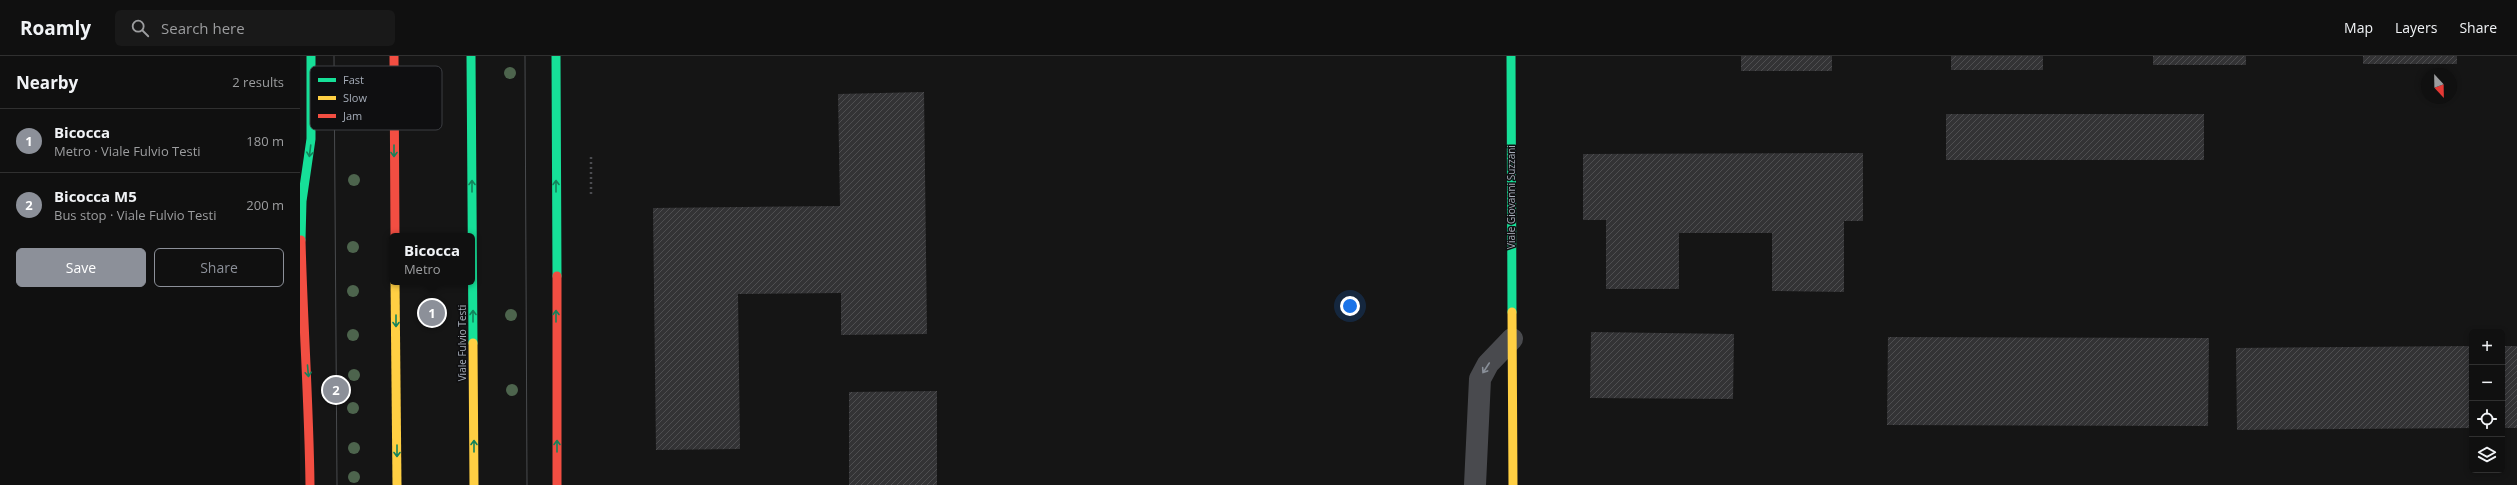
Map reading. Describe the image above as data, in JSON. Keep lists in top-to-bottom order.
{
  "streets": {
    "street": ["Viale Giovanni Suzzani", "Viale Fulvio Testi"]
  },
  "legend": ["Fast", "Slow", "Jam"],
  "north": "bottom",
  "page": {
    "header": "Roamly",
    "search": "Search here",
    "nav": ["Map", "Layers", "Share"],
    "heading": ["Nearby", "2 results"],
    "list": [
      {
        "mark": "1",
        "name": "Bicocca",
        "note": "Metro · Viale Fulvio Testi",
        "value": "180 m"
      },
      {
        "mark": "2",
        "name": "Bicocca M5",
        "note": "Bus stop · Viale Fulvio Testi",
        "value": "200 m"
      }
    ],
    "popup": ["Bicocca", "Metro"],
    "buttons": ["Save", "Share"],
    "pins": ["1", "2"],
    "map_buttons": ["+", "−"]
  }
}
